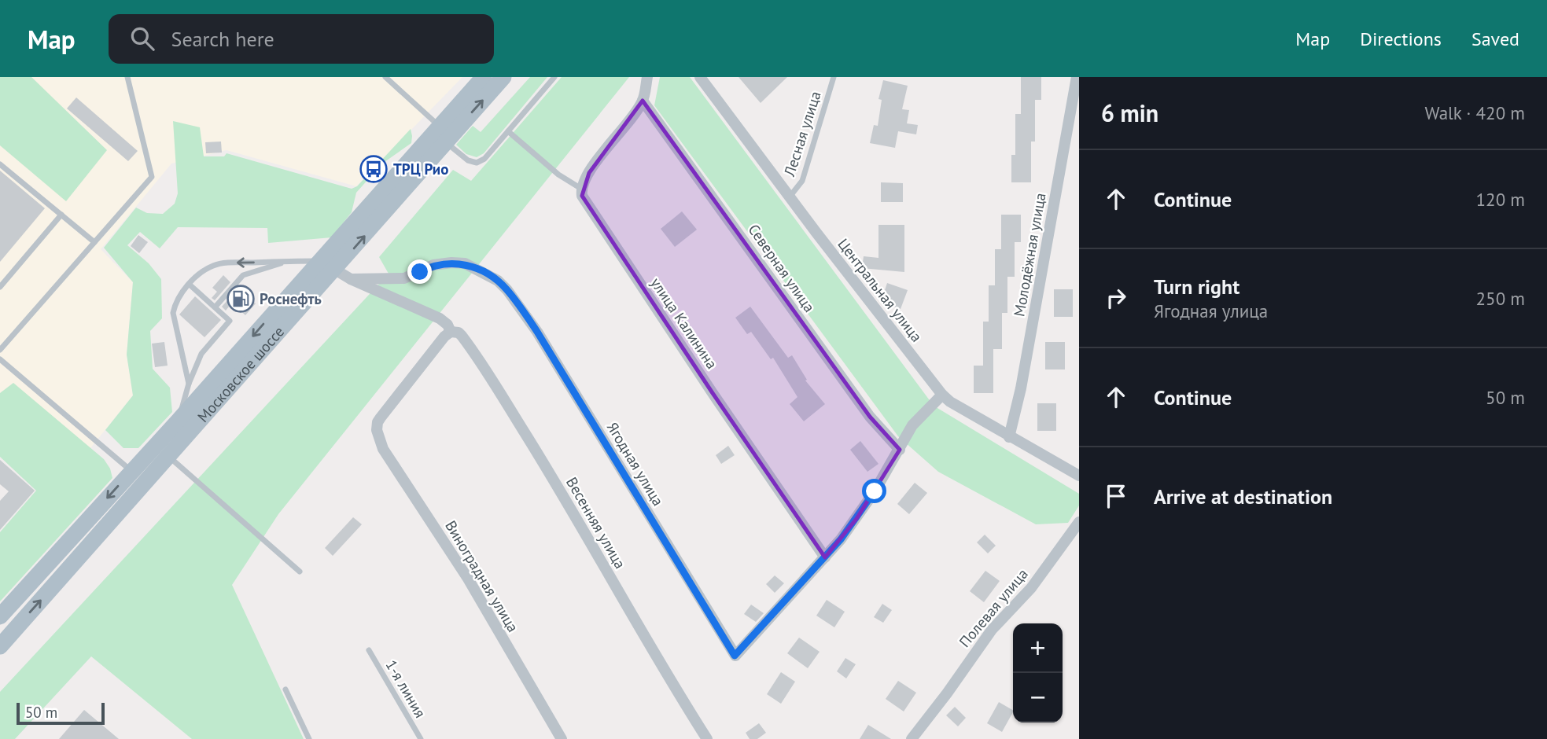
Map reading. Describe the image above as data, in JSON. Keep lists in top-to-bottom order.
{
  "streets": {
    "main road": ["Московское шоссе"],
    "street": [
      "Молодёжная улица",
      "Северная улица",
      "Центральная улица",
      "улица Калинина",
      "Ягодная улица",
      "Весенняя улица",
      "Виноградная улица",
      "Полевая улица"
    ],
    "lane": ["Лесная улица", "1-я линия"]
  },
  "crossings": [
    ["Лесная улица", "Центральная улица"],
    ["Молодёжная улица", "Центральная улица"],
    ["улица Калинина", "Ягодная улица"],
    ["Московское шоссе", "Весенняя улица"],
    ["Ягодная улица", "Весенняя улица"],
    ["Весенняя улица", "Виноградная улица"]
  ],
  "places": {
    "bus stop": ["ТРЦ Рио"],
    "fuel station": ["Роснефть"]
  },
  "scale_bar": "50 m",
  "page": {
    "header": "Map",
    "search": "Search here",
    "nav": ["Map", "Directions", "Saved"],
    "heading": ["6 min", "Walk · 420 m"],
    "list": [
      ["Continue", "120 m"],
      ["Turn right", "Ягодная улица", "250 m"],
      ["Continue", "50 m"],
      "Arrive at destination"
    ],
    "map_buttons": ["+", "−"],
    "scale": "50 m"
  }
}
